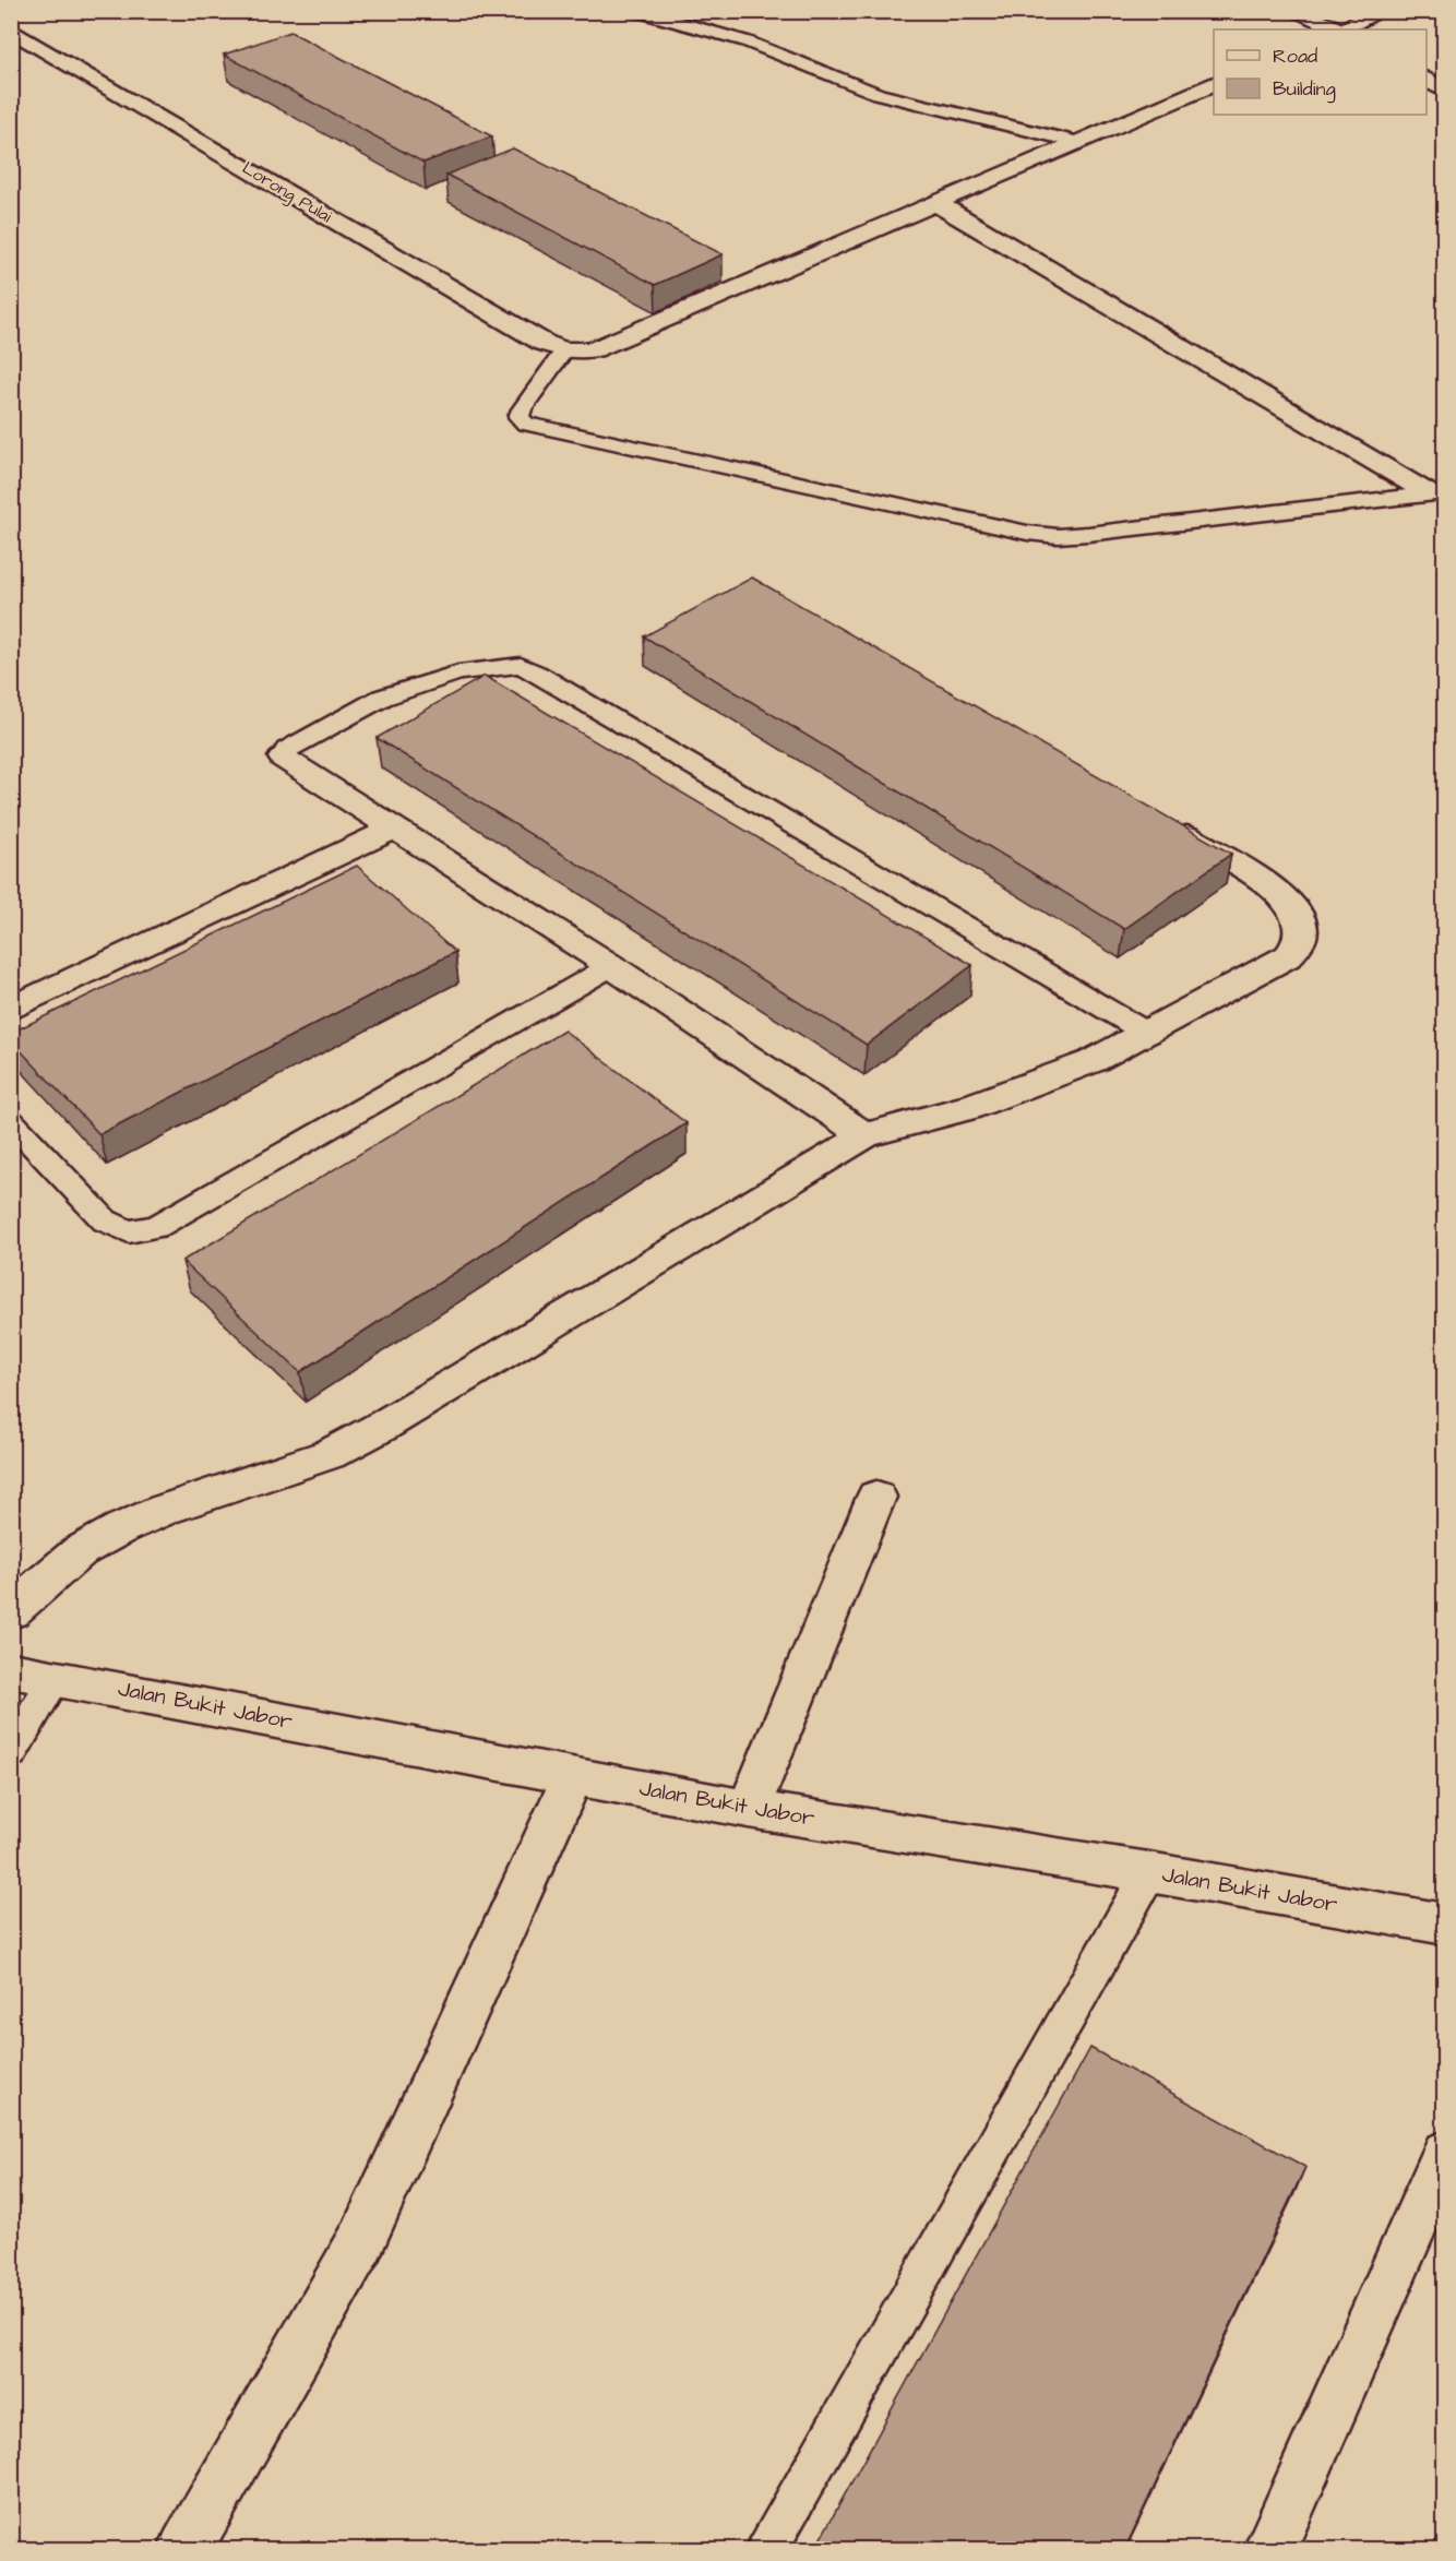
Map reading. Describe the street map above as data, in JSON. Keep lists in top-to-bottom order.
{
  "streets": {
    "street": ["Lorong Pulai", "Jalan Bukit Jabor"]
  },
  "legend": ["Road", "Building"]
}
